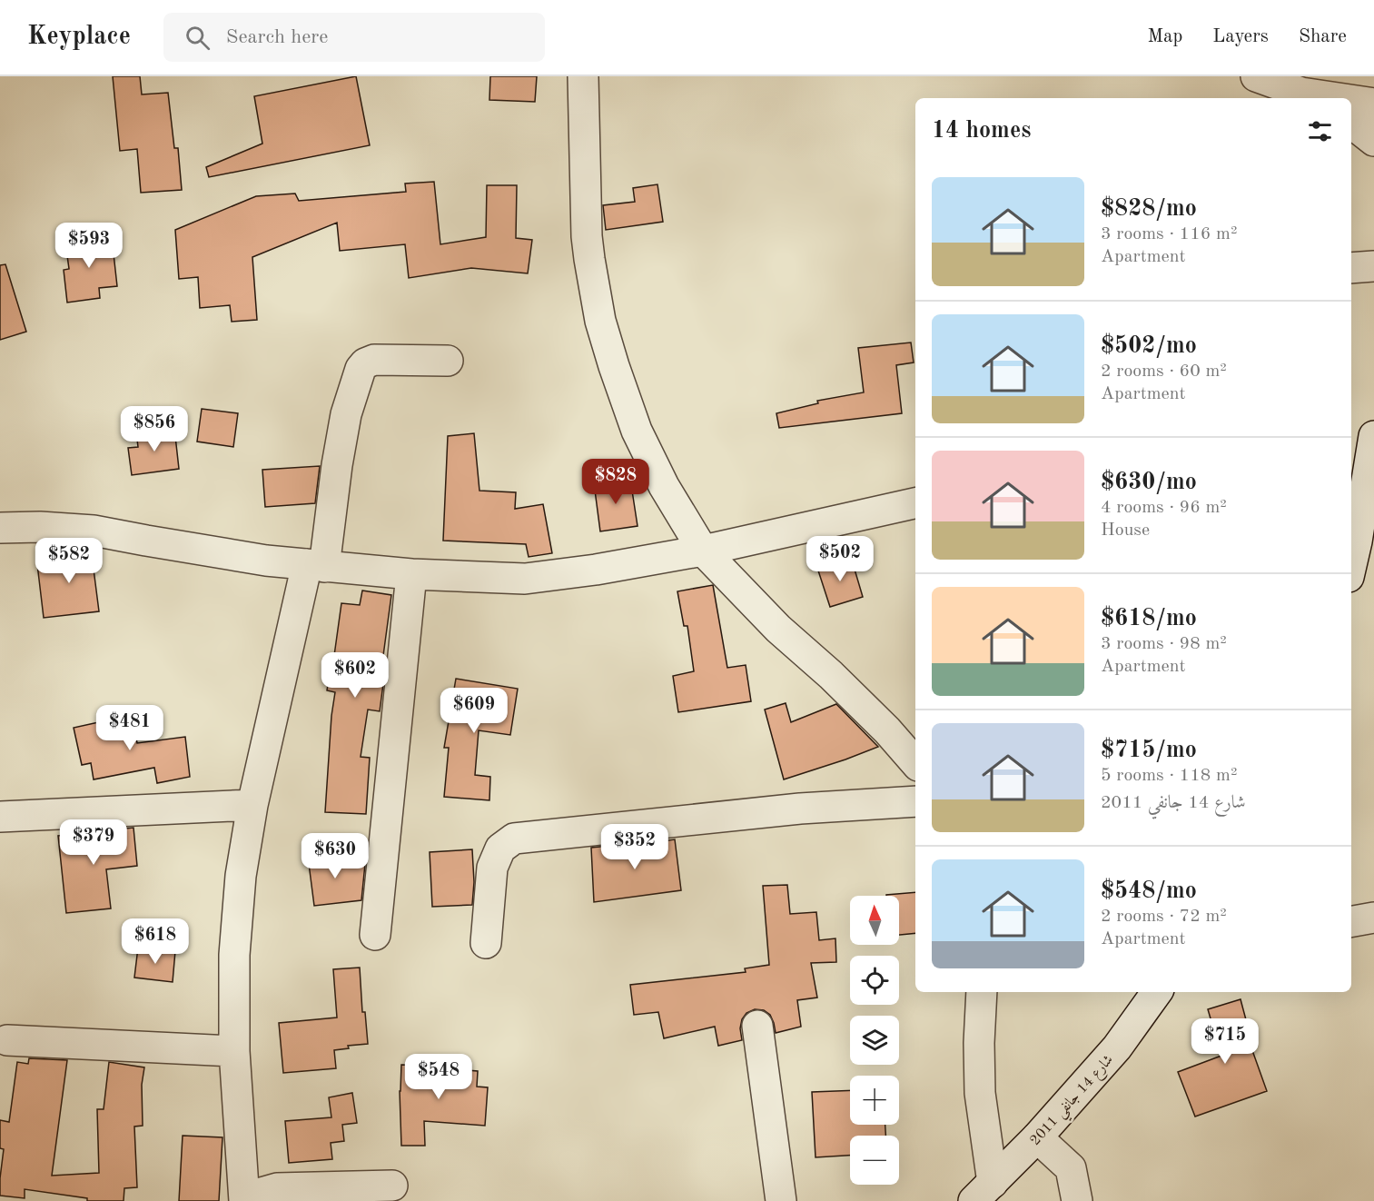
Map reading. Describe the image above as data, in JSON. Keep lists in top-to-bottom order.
{
  "streets": {
    "street": ["شارع 14 جانفي 2011"]
  },
  "north": "top",
  "page": {
    "header": "Keyplace",
    "search": "Search here",
    "nav": ["Map", "Layers", "Share"],
    "heading": "14 homes",
    "list": [
      {
        "name": "$828/mo",
        "note": "3 rooms · 116 m² · Apartment"
      },
      {
        "name": "$502/mo",
        "note": "2 rooms · 60 m² · Apartment"
      },
      {
        "name": "$630/mo",
        "note": "4 rooms · 96 m² · House"
      },
      {
        "name": "$618/mo",
        "note": "3 rooms · 98 m² · Apartment"
      },
      {
        "name": "$715/mo",
        "note": "5 rooms · 118 m² · شارع 14 جانفي 2011"
      },
      {
        "name": "$548/mo",
        "note": "2 rooms · 72 m² · Apartment"
      }
    ],
    "price": [
      "$593",
      "$856",
      "$828",
      "$502",
      "$582",
      "$602",
      "$609",
      "$481",
      "$379",
      "$352",
      "$630",
      "$618",
      "$715",
      "$548"
    ],
    "map_buttons": ["+", "−"]
  }
}
